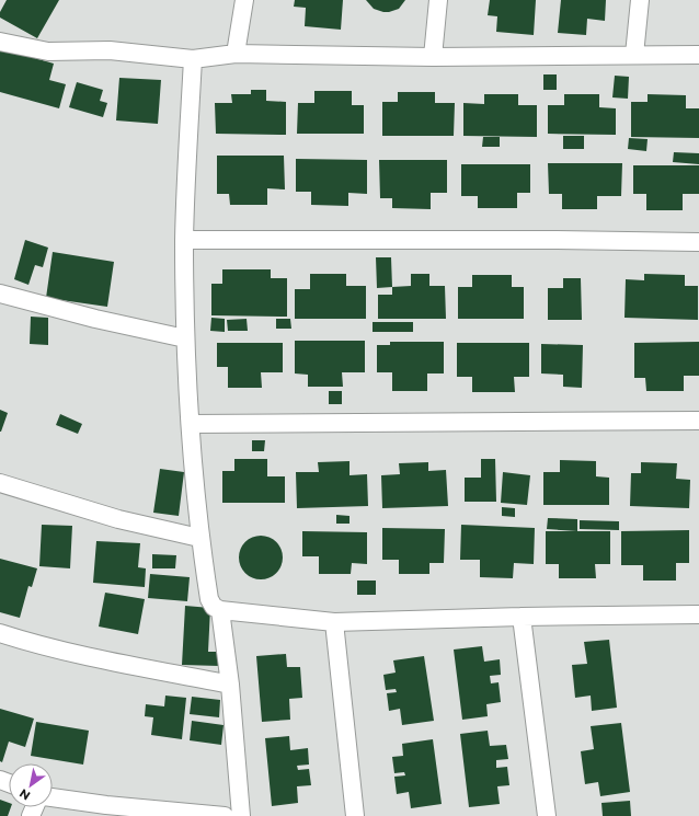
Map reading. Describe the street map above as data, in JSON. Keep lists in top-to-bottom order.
{
  "north": "bottom left"
}
